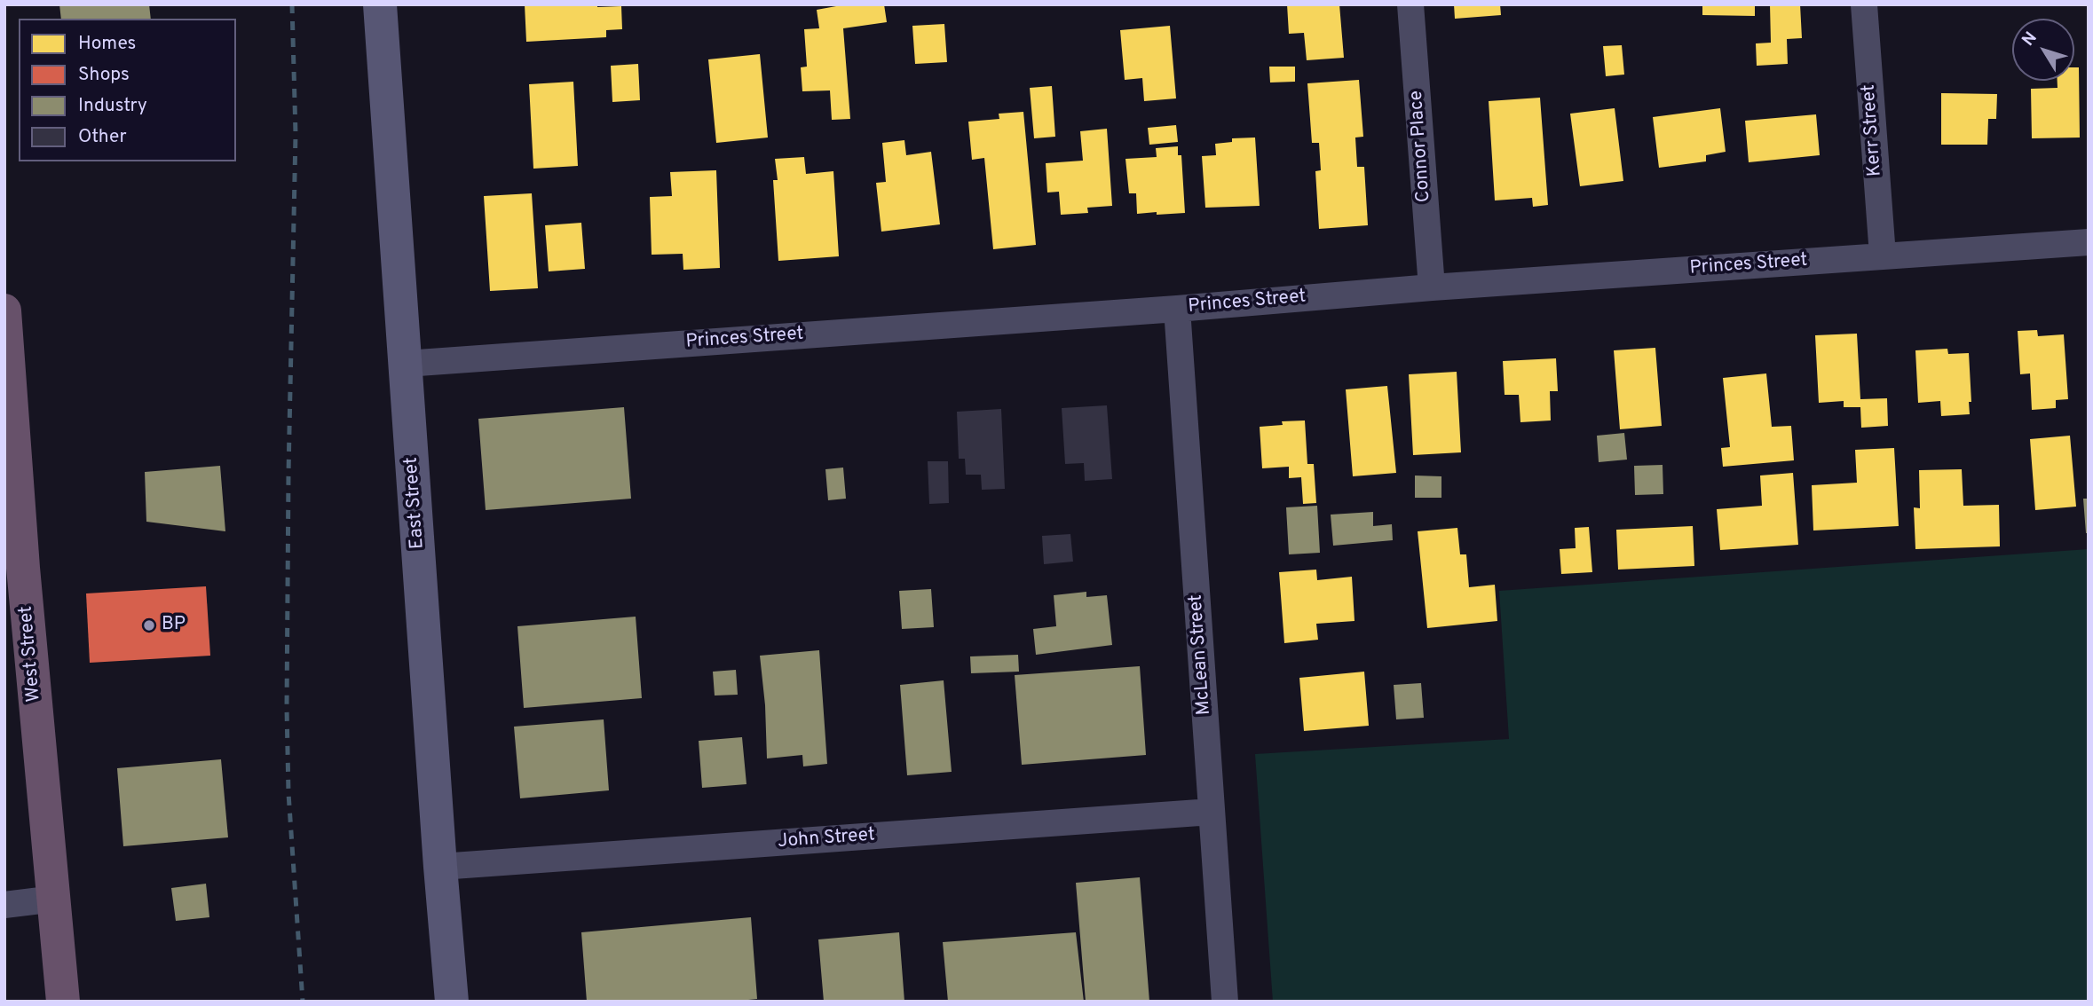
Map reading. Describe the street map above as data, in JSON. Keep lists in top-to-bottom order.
{
  "streets": {
    "highway": ["West Street"],
    "main road": ["East Street"],
    "street": [
      "Kerr Street",
      "Connor Place",
      "Princes Street",
      "McLean Street",
      "John Street"
    ]
  },
  "crossings": [
    ["Kerr Street", "Princes Street"],
    ["Connor Place", "Princes Street"],
    ["Princes Street", "East Street"],
    ["Princes Street", "McLean Street"],
    ["East Street", "John Street"],
    ["McLean Street", "John Street"]
  ],
  "places": ["BP"],
  "legend": [
    "Homes",
    "Shops",
    "Industry",
    "Other"
  ],
  "north": "top left"
}
